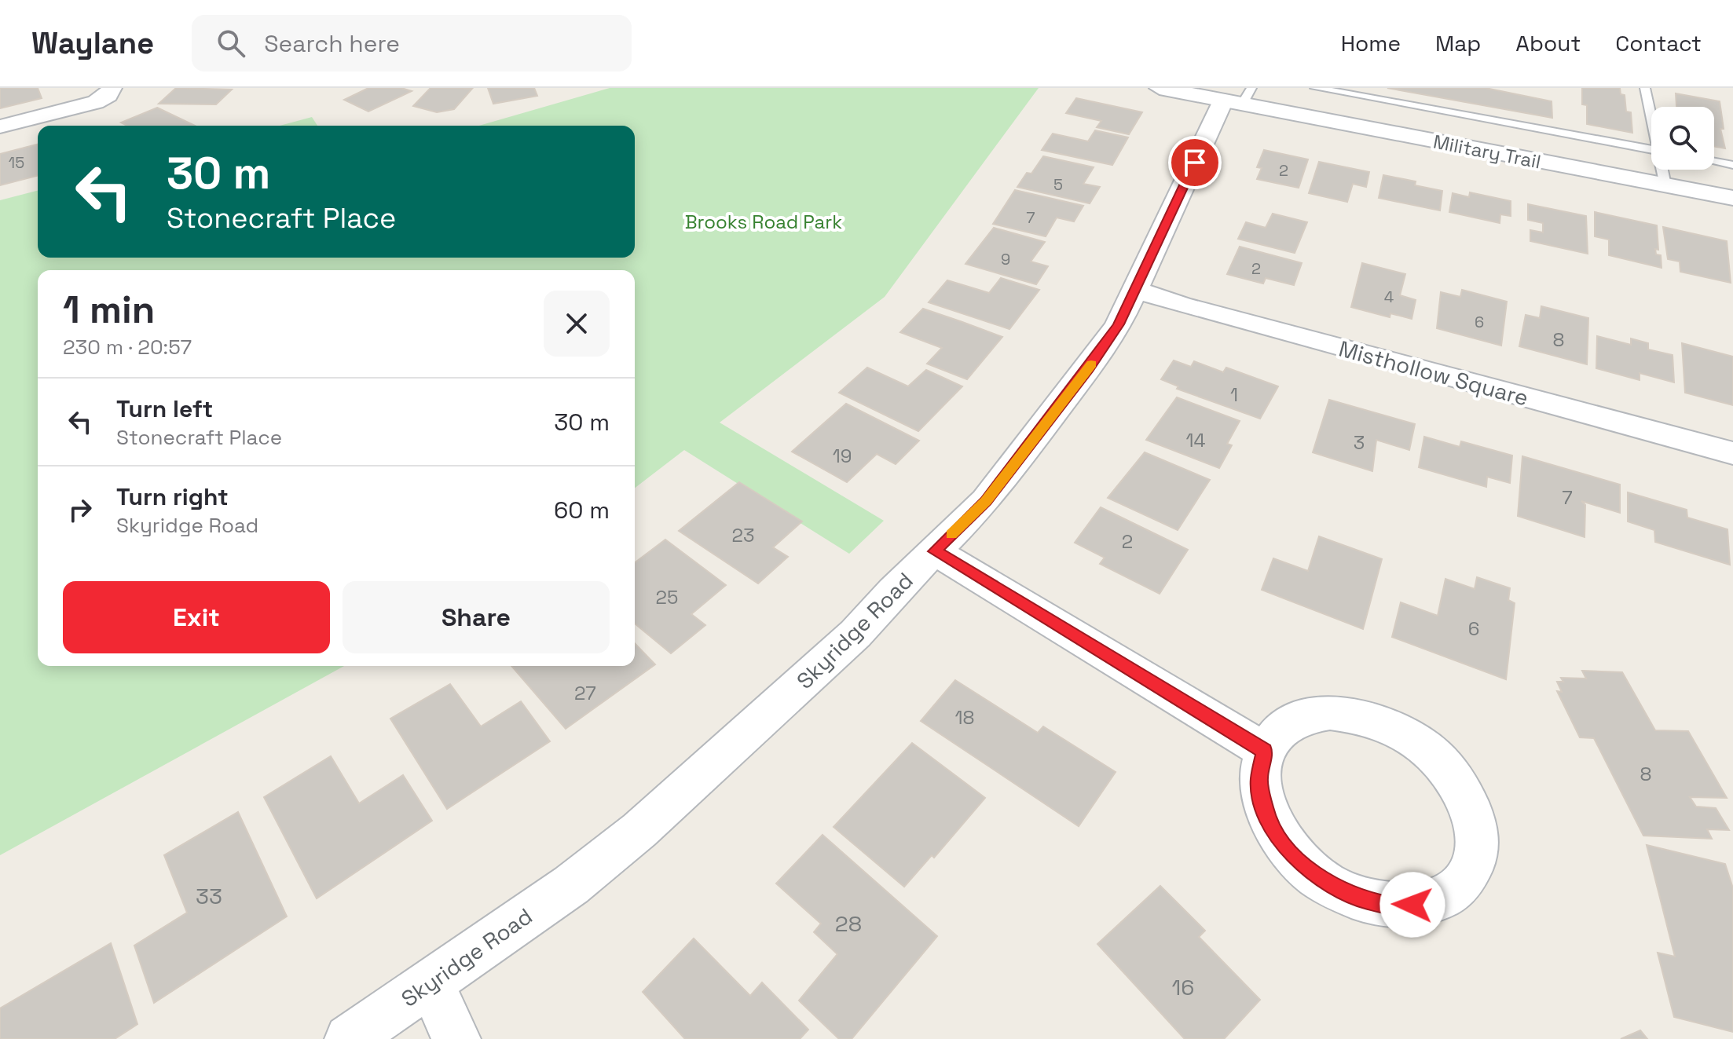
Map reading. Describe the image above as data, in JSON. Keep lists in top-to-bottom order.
{
  "streets": {
    "street": ["Military Trail", "Misthollow Square", "Skyridge Road"]
  },
  "crossings": [
    ["Military Trail", "Skyridge Road"],
    ["Misthollow Square", "Skyridge Road"]
  ],
  "parks": ["Brooks Road Park"],
  "house_numbers": [
    "15",
    "2",
    "5",
    "7",
    "9",
    "2",
    "4",
    "6",
    "8",
    "1",
    "14",
    "3",
    "19",
    "7",
    "23",
    "2",
    "25",
    "6",
    "27",
    "18",
    "8",
    "33",
    "28",
    "16"
  ],
  "page": {
    "header": "Waylane",
    "search": "Search here",
    "nav": [
      "Home",
      "Map",
      "About",
      "Contact"
    ],
    "turn": ["30 m", "Stonecraft Place"],
    "heading": ["1 min", "230 m · 20:57"],
    "list": [
      {
        "name": "Turn left",
        "note": "Stonecraft Place",
        "value": "30 m"
      },
      {
        "name": "Turn right",
        "note": "Skyridge Road",
        "value": "60 m"
      }
    ],
    "buttons": ["Exit", "Share"]
  }
}
